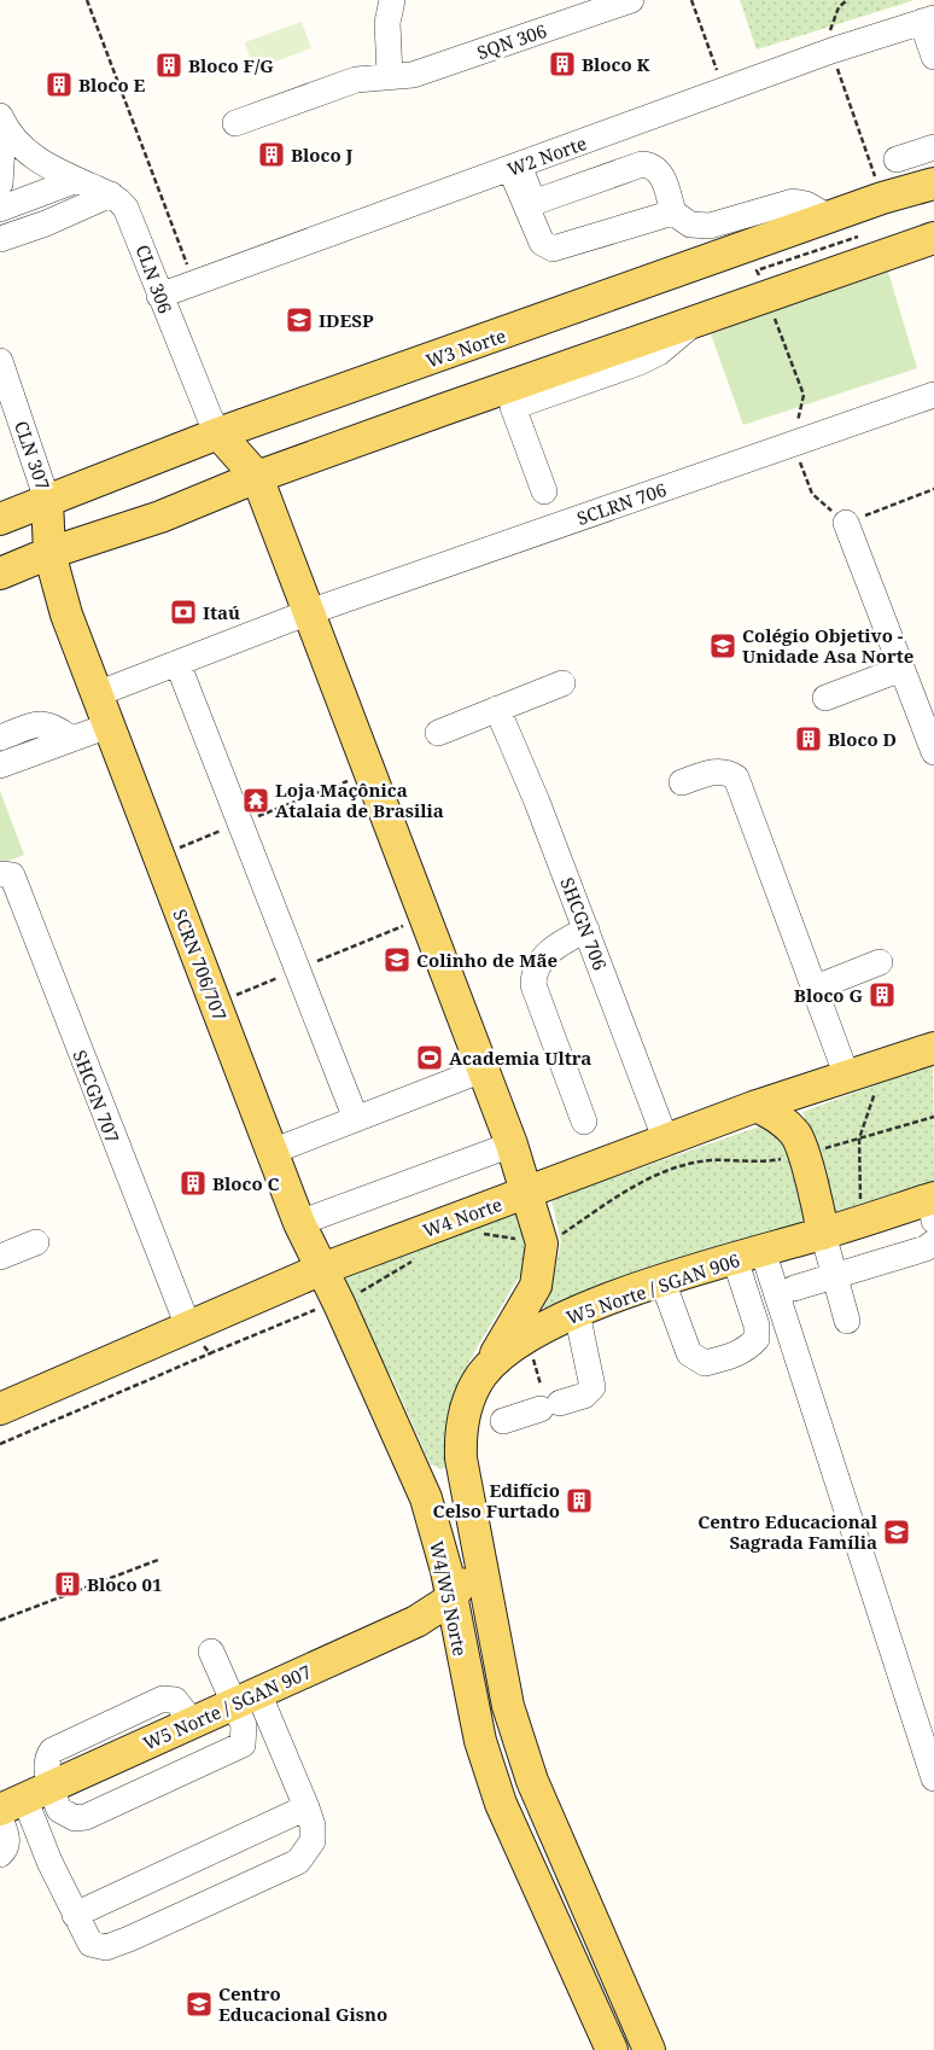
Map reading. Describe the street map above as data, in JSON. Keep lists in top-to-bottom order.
{
  "streets": {
    "main road": [
      "CLN 306",
      "W3 Norte",
      "CLN 307",
      "SCRN 706/707",
      "W4 Norte",
      "W5 Norte / SGAN 906",
      "W4/W5 Norte",
      "W5 Norte / SGAN 907"
    ],
    "street": [
      "SQN 306",
      "W2 Norte",
      "SCLRN 706",
      "SHCGN 706",
      "SHCGN 707"
    ]
  },
  "crossings": [
    ["W2 Norte", "CLN 306"],
    ["CLN 306", "W3 Norte"],
    ["W3 Norte", "CLN 307"],
    ["CLN 307", "SCRN 706/707"],
    ["SHCGN 706", "W4 Norte"],
    ["SCRN 706/707", "W4/W5 Norte"],
    ["SHCGN 707", "W4 Norte"],
    ["W4 Norte", "W4/W5 Norte"],
    ["W5 Norte / SGAN 906", "W4/W5 Norte"],
    ["W4/W5 Norte", "W5 Norte / SGAN 907"]
  ],
  "places": {
    "building": [
      "Bloco K",
      "Bloco F/G",
      "Bloco E",
      "Bloco J",
      "Bloco D",
      "Bloco G",
      "Bloco C",
      "Edifício Celso Furtado",
      "Bloco 01"
    ],
    "school or university": [
      "IDESP",
      "Colégio Objetivo - Unidade Asa Norte",
      "Colinho de Mãe",
      "Centro Educacional Sagrada Família",
      "Centro Educacional Gisno"
    ],
    "bank": ["Itaú"],
    "temple": ["Loja Maçônica Atalaia de Brasilia"],
    "sports": ["Academia Ultra"]
  }
}
